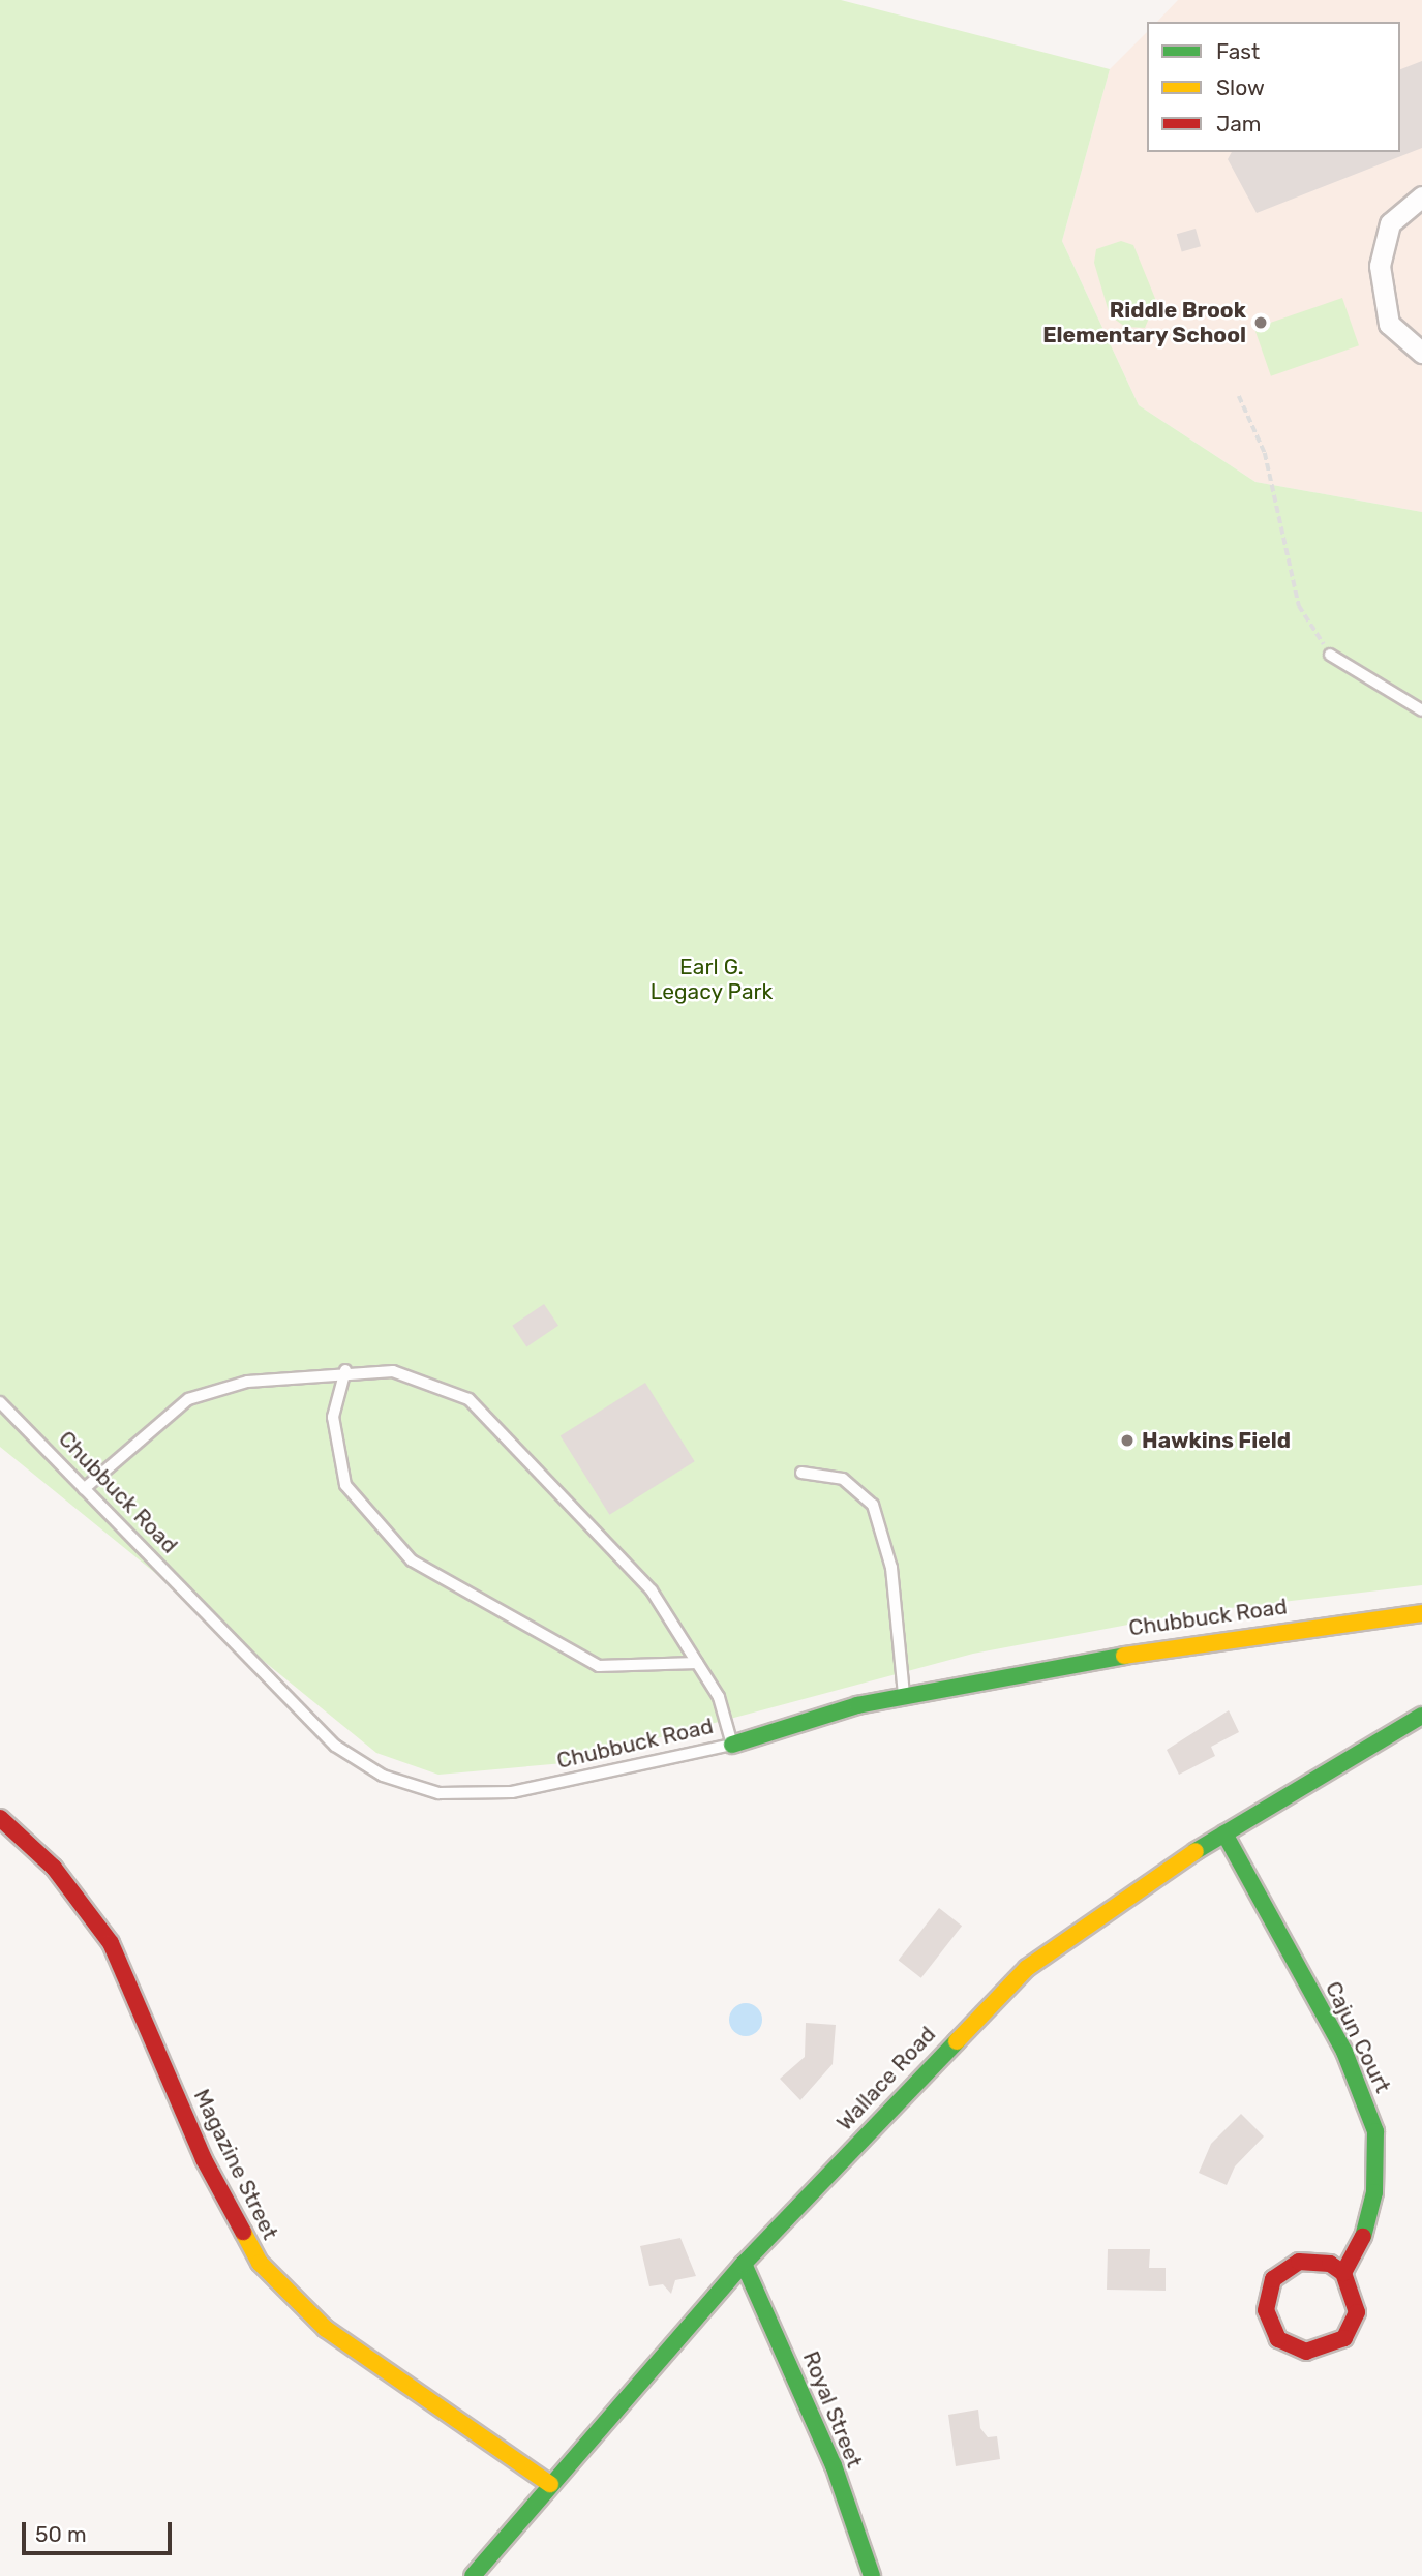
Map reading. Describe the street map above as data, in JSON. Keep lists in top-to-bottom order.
{
  "streets": {
    "street": [
      "Chubbuck Road",
      "Cajun Court",
      "Wallace Road",
      "Magazine Street",
      "Royal Street"
    ]
  },
  "crossings": [
    ["Cajun Court", "Wallace Road"],
    ["Wallace Road", "Magazine Street"],
    ["Wallace Road", "Royal Street"]
  ],
  "parks": ["Earl G. Legacy Park"],
  "places": ["Riddle Brook Elementary School", "Hawkins Field"],
  "legend": ["Fast", "Slow", "Jam"],
  "scale_bar": "50 m"
}
